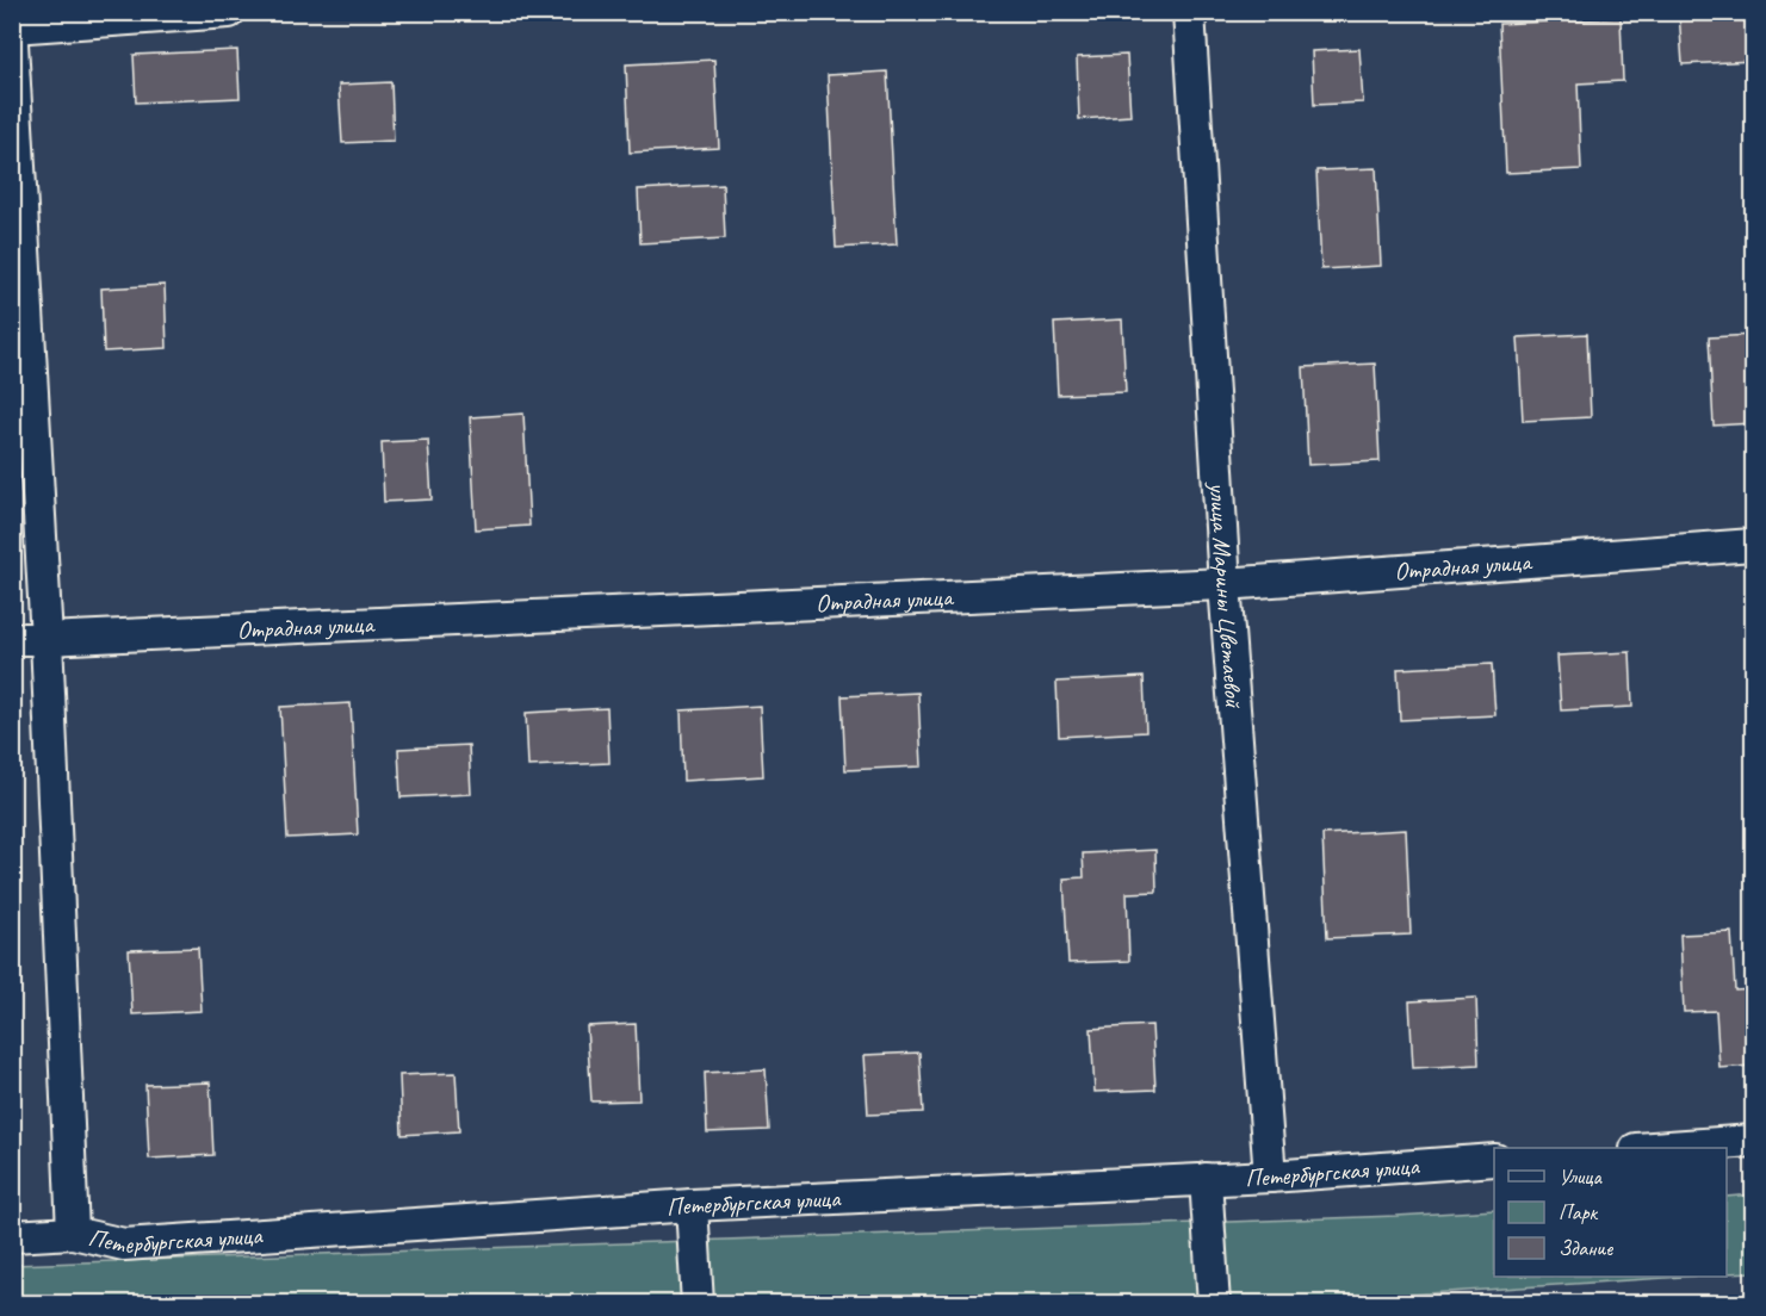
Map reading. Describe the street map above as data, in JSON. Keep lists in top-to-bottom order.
{
  "streets": {
    "street": ["Отрадная улица", "улица Марины Цветаевой", "Петербургская улица"]
  },
  "crossings": [
    ["Отрадная улица", "улица Марины Цветаевой"],
    ["улица Марины Цветаевой", "Петербургская улица"]
  ],
  "legend": ["Улица", "Парк", "Здание"]
}
